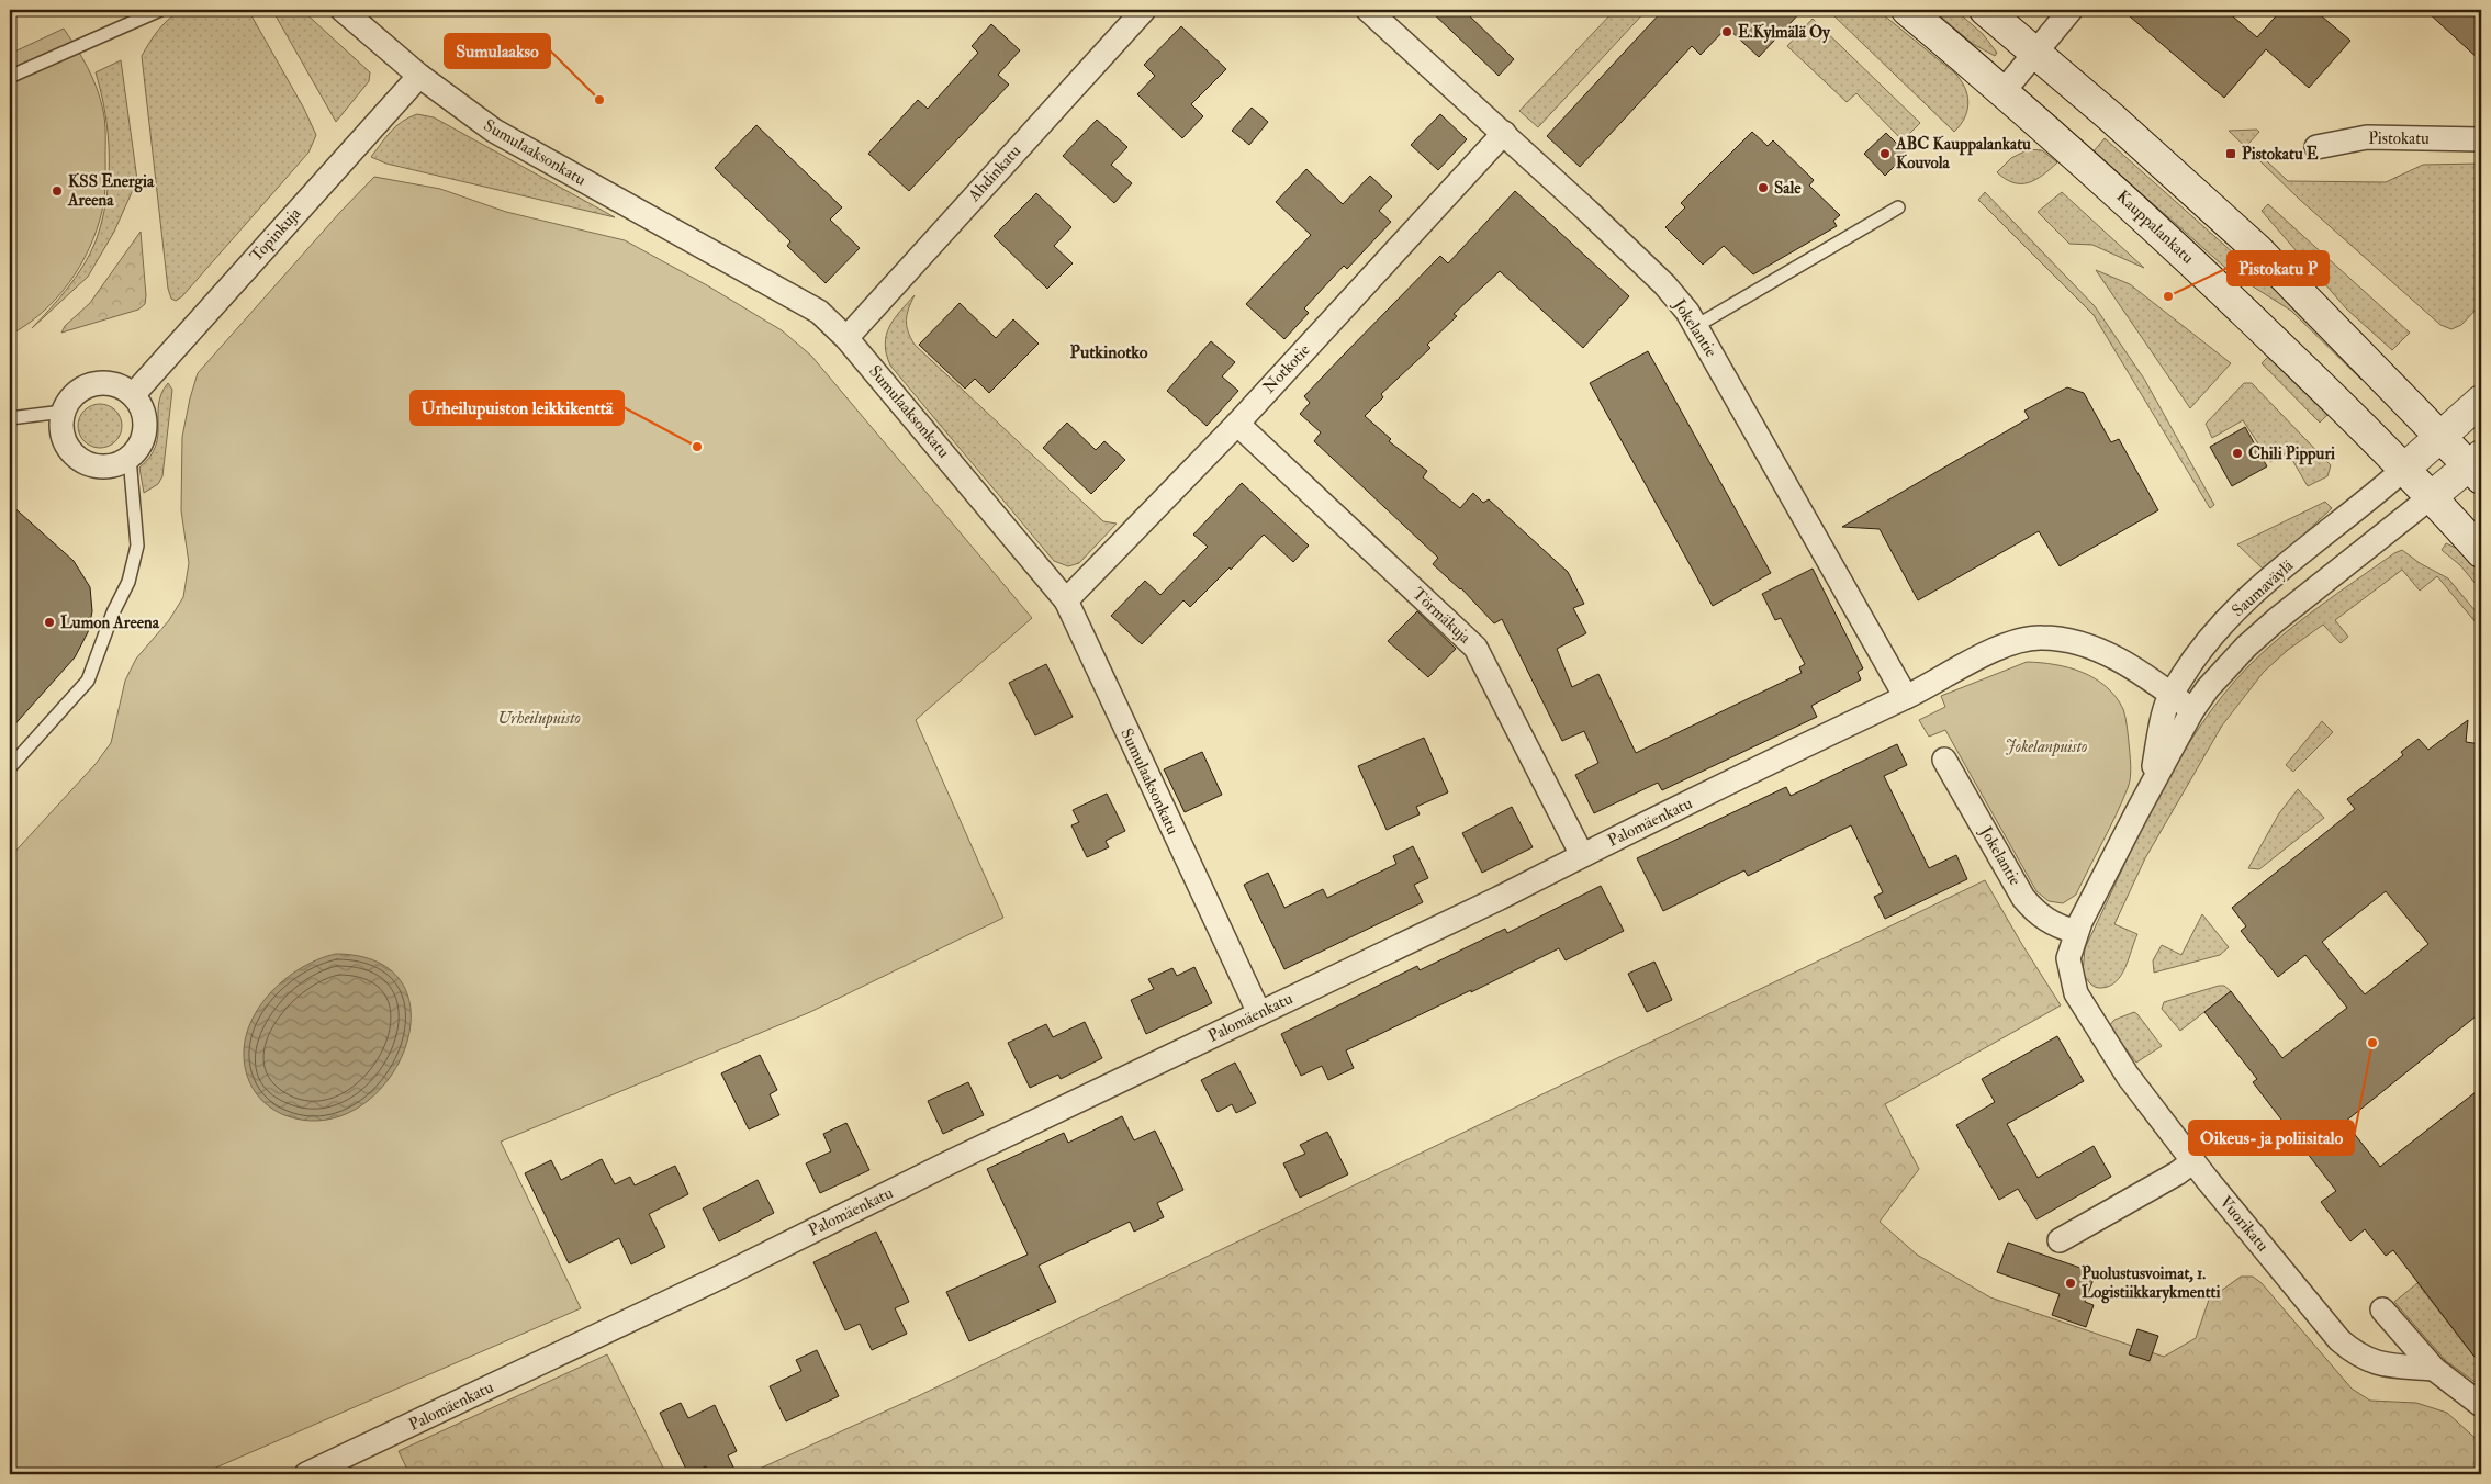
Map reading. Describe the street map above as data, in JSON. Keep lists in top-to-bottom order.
{
  "streets": {
    "main road": ["Kauppalankatu", "Saumaväylä"],
    "street": [
      "Pistokatu",
      "Sumulaaksonkatu",
      "Ahdinkatu",
      "Topinkuja",
      "Jokelantie",
      "Notkotie",
      "Törmäkuja",
      "Palomäenkatu",
      "Vuorikatu"
    ]
  },
  "crossings": [
    ["Sumulaaksonkatu", "Ahdinkatu"],
    ["Sumulaaksonkatu", "Topinkuja"],
    ["Sumulaaksonkatu", "Notkotie"],
    ["Sumulaaksonkatu", "Palomäenkatu"],
    ["Kauppalankatu", "Saumaväylä"],
    ["Jokelantie", "Notkotie"],
    ["Jokelantie", "Saumaväylä"],
    ["Jokelantie", "Palomäenkatu"],
    ["Notkotie", "Törmäkuja"],
    ["Saumaväylä", "Palomäenkatu"],
    ["Saumaväylä", "Vuorikatu"],
    ["Törmäkuja", "Palomäenkatu"]
  ],
  "districts": ["Putkinotko"],
  "parks": ["Urheilupuisto", "Jokelanpuisto"],
  "places": {
    "other": [
      "E.Kylmälä Oy",
      "Sumulaakso",
      "ABC Kauppalankatu Kouvola",
      "Sale",
      "KSS Energia Areena",
      "Pistokatu P",
      "Urheilupuiston leikkikenttä",
      "Chili Pippuri",
      "Lumon Areena",
      "Oikeus- ja poliisitalo",
      "Puolustusvoimat, 1. Logistiikkarykmentti"
    ],
    "transit": ["Pistokatu E"]
  }
}
